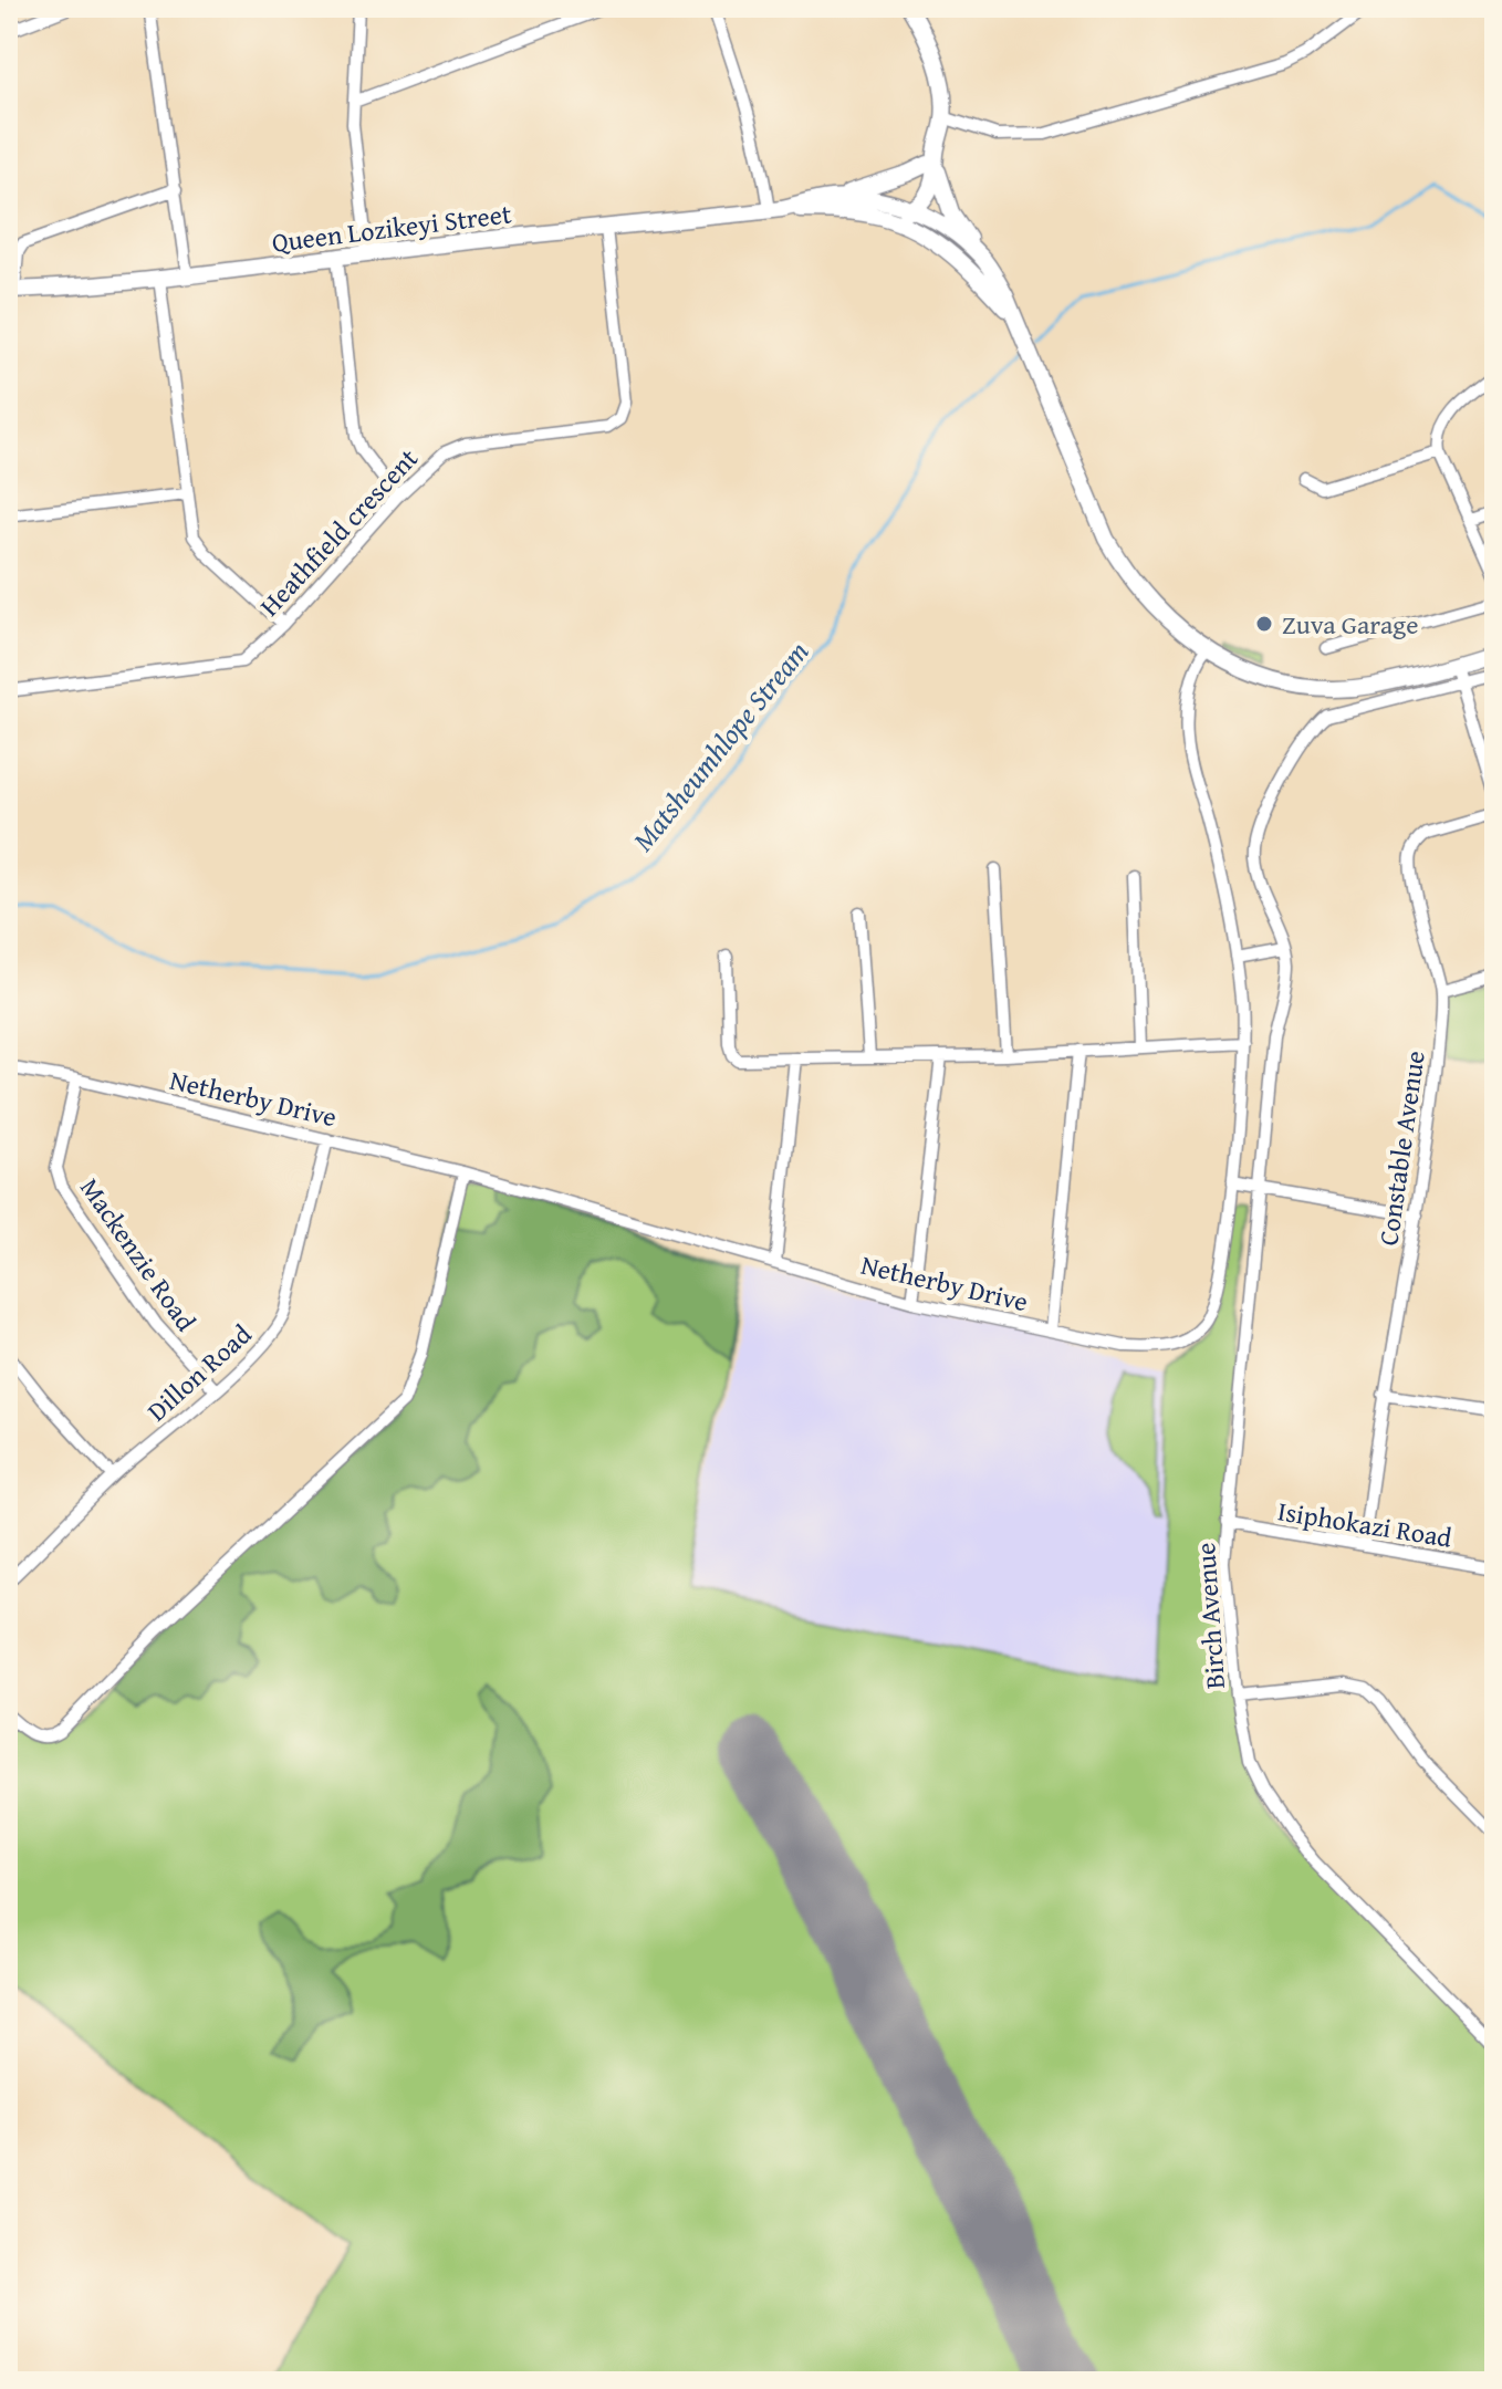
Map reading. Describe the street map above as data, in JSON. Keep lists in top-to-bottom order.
{
  "streets": {
    "main road": ["Queen Lozikeyi Street"],
    "street": [
      "Heathfield crescent",
      "Netherby Drive",
      "Constable Avenue",
      "Mackenzie Road",
      "Dillon Road",
      "Isiphokazi Road",
      "Birch Avenue"
    ]
  },
  "crossings": [
    ["Queen Lozikeyi Street", "Heathfield crescent"],
    ["Queen Lozikeyi Street", "Netherby Drive"],
    ["Netherby Drive", "Mackenzie Road"],
    ["Netherby Drive", "Dillon Road"],
    ["Constable Avenue", "Isiphokazi Road"],
    ["Mackenzie Road", "Dillon Road"],
    ["Isiphokazi Road", "Birch Avenue"]
  ],
  "water": ["Matsheumhlope Stream"],
  "places": ["Zuva Garage"]
}
